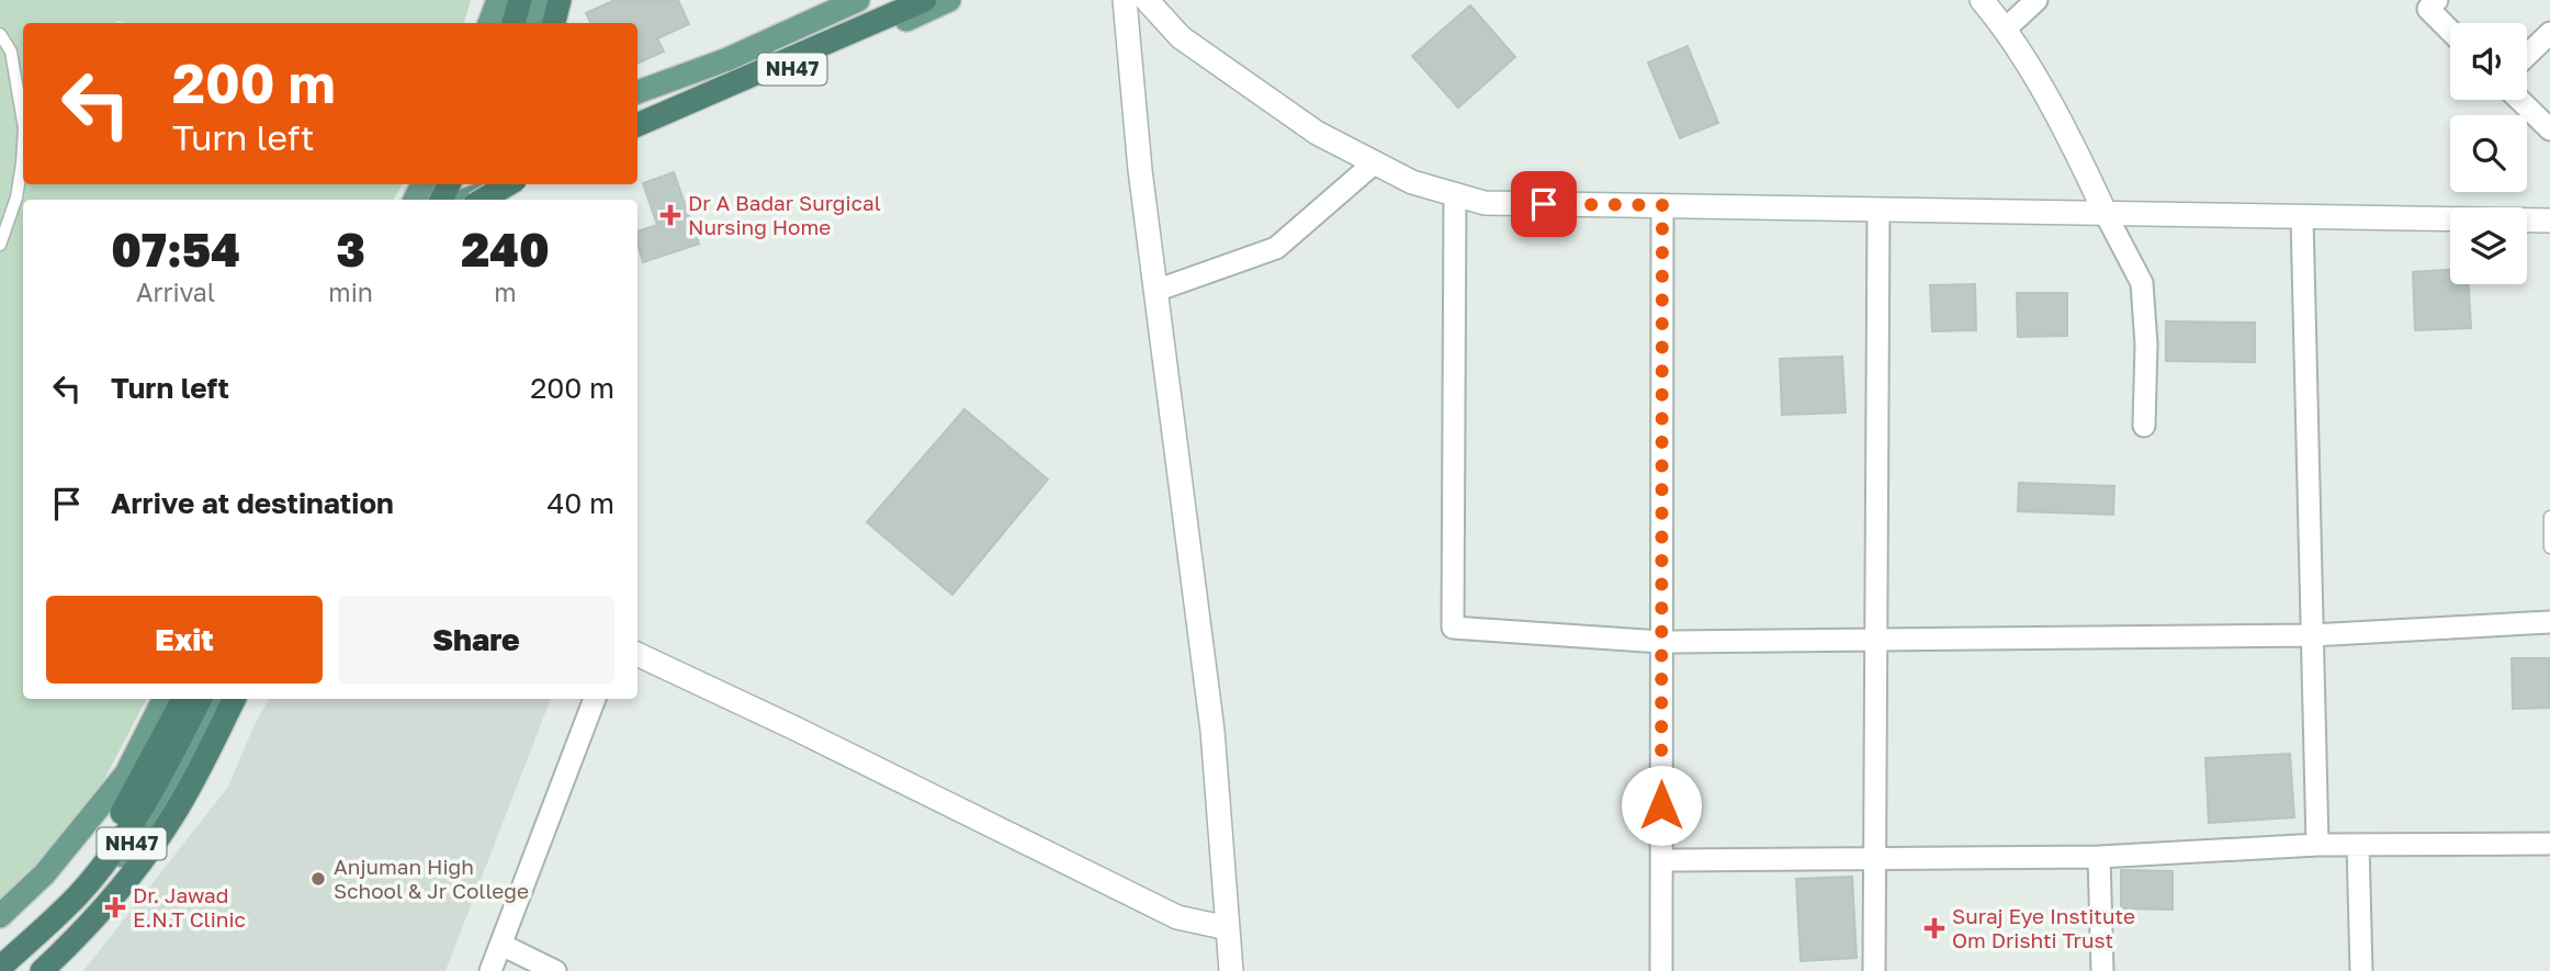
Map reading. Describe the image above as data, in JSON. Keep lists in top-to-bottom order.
{
  "streets": {
    "highway": ["NH47"]
  },
  "places": {
    "health": ["Dr A Badar Surgical Nursing Home", "Dr. Jawad E.N.T Clinic", "Suraj Eye Institute Om Drishti Trust"],
    "other": ["Anjuman High School & Jr College"]
  },
  "page": {
    "turn": ["200 m", "Turn left"],
    "eta": [
      "07:54",
      "Arrival",
      "3",
      "min",
      "240",
      "m"
    ],
    "list": [
      {
        "name": "Turn left",
        "value": "200 m"
      },
      {
        "name": "Arrive at destination",
        "value": "40 m"
      }
    ],
    "buttons": ["Exit", "Share"]
  }
}
